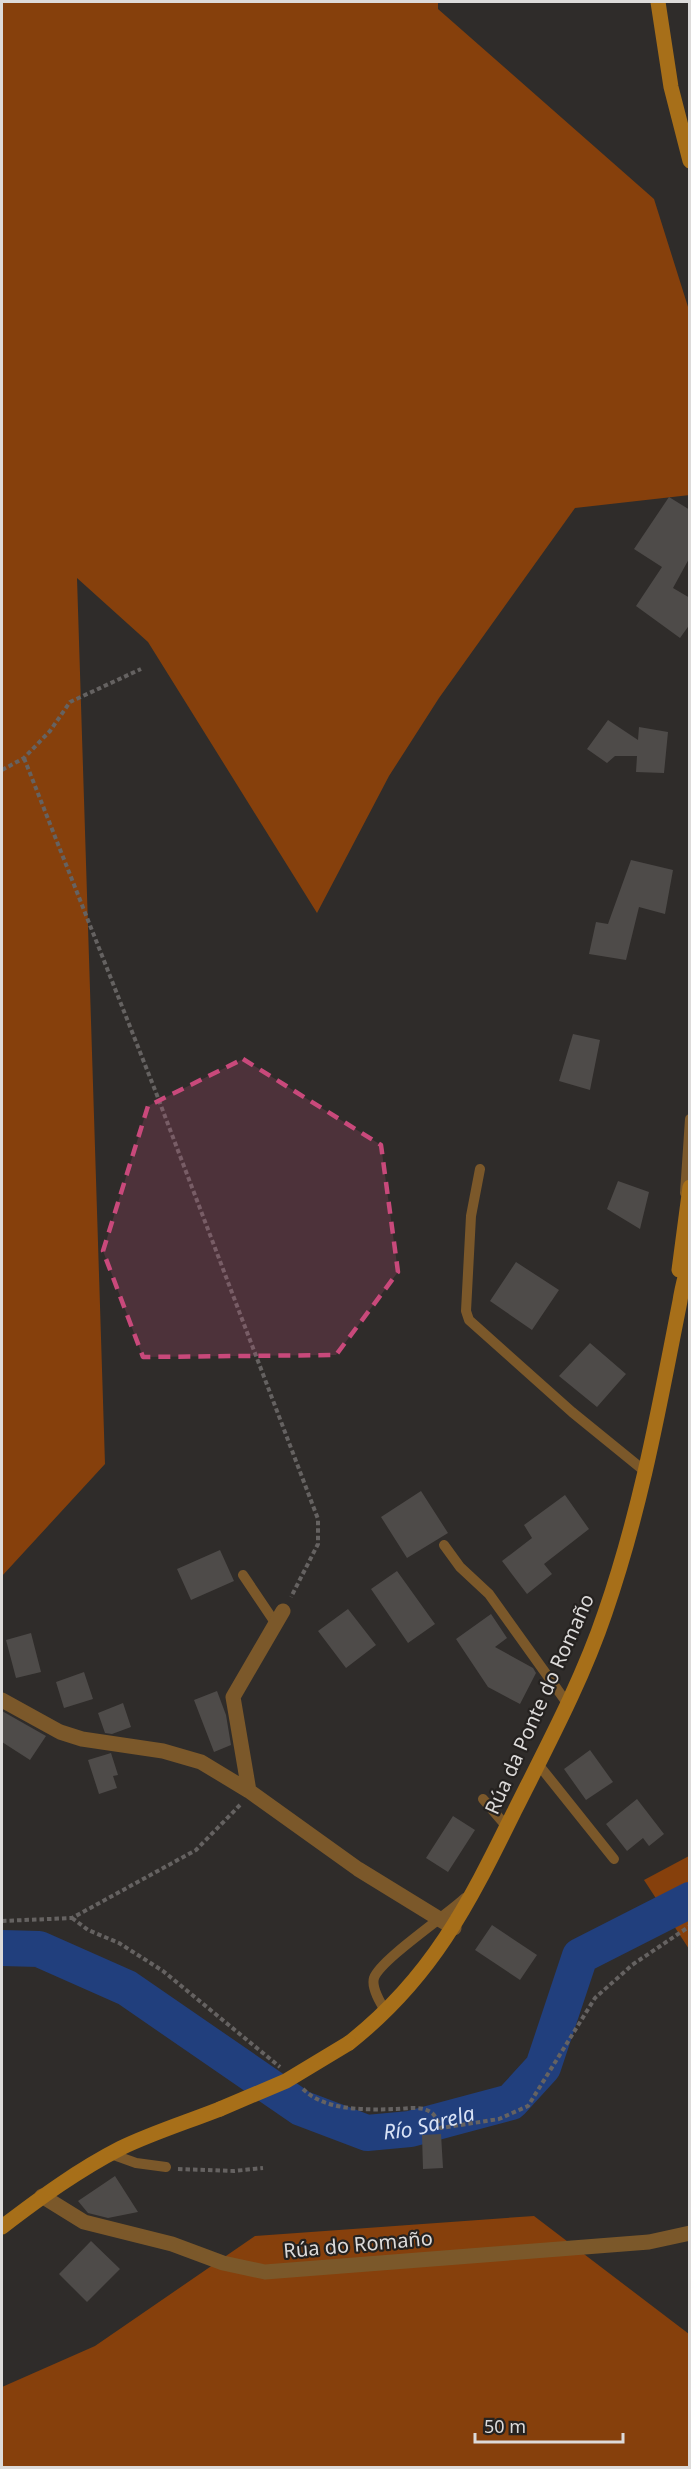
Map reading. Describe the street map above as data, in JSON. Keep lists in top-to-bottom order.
{
  "streets": {
    "main road": ["Rúa da Ponte do Romaño"],
    "street": ["Rúa do Romaño"]
  },
  "water": ["Río Sarela"],
  "scale_bar": "50 m"
}
